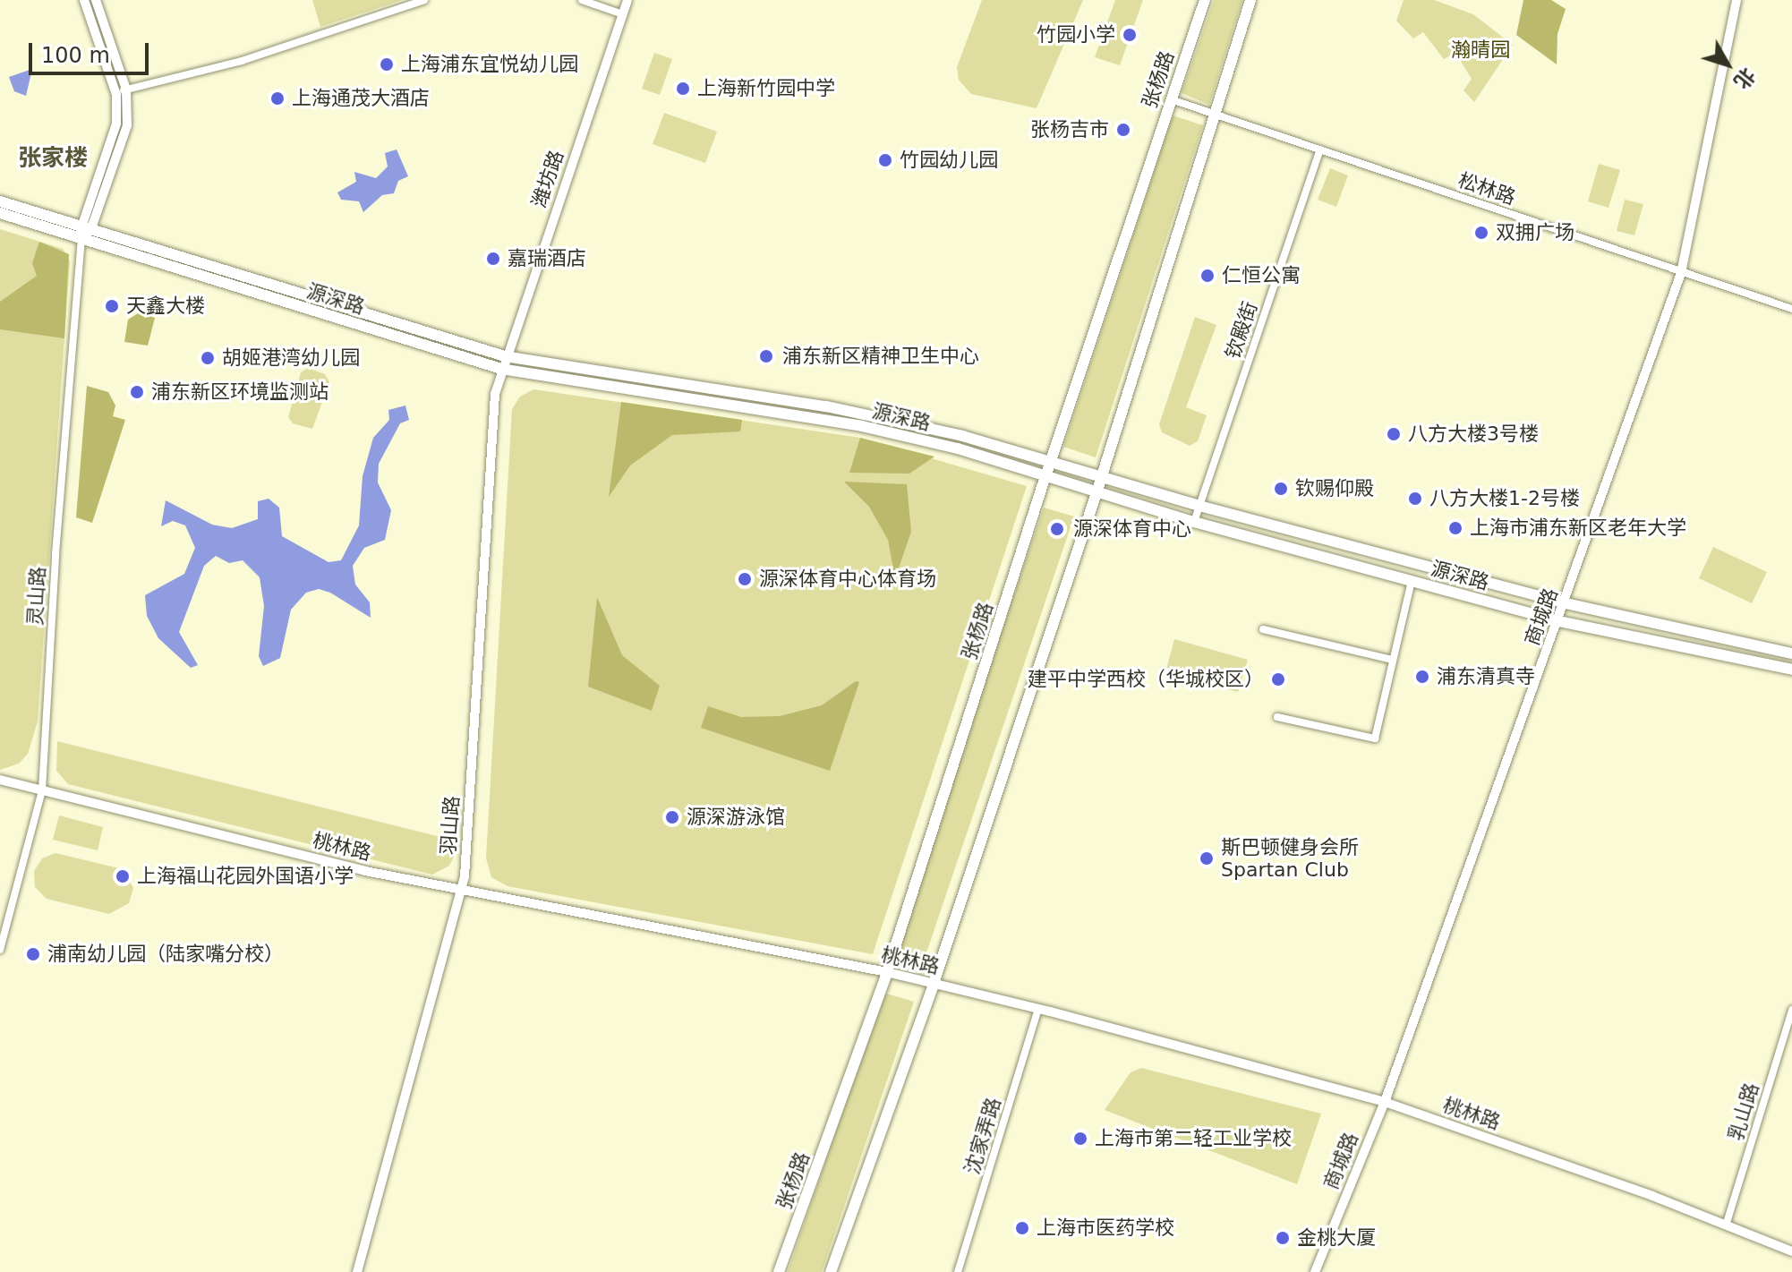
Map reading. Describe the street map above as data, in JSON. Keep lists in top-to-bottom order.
{
  "streets": {
    "main road": ["张杨路", "源深路"],
    "street": [
      "潍坊路",
      "松林路",
      "钦殿街",
      "灵山路",
      "商城路",
      "羽山路",
      "桃林路",
      "乳山路",
      "沈家弄路"
    ]
  },
  "crossings": [
    ["张杨路", "松林路"],
    ["张杨路", "源深路"],
    ["张杨路", "桃林路"],
    ["潍坊路", "源深路"],
    ["潍坊路", "羽山路"],
    ["松林路", "钦殿街"],
    ["松林路", "商城路"],
    ["源深路", "钦殿街"],
    ["源深路", "灵山路"],
    ["源深路", "商城路"],
    ["源深路", "羽山路"],
    ["灵山路", "桃林路"],
    ["商城路", "桃林路"],
    ["羽山路", "桃林路"],
    ["桃林路", "乳山路"],
    ["桃林路", "沈家弄路"]
  ],
  "districts": ["张家楼"],
  "parks": ["瀚晴园"],
  "places": [
    "竹园小学",
    "上海浦东宜悦幼儿园",
    "上海新竹园中学",
    "上海通茂大酒店",
    "张杨吉市",
    "竹园幼儿园",
    "双拥广场",
    "嘉瑞酒店",
    "仁恒公寓",
    "天鑫大楼",
    "浦东新区精神卫生中心",
    "胡姬港湾幼儿园",
    "浦东新区环境监测站",
    "八方大楼3号楼",
    "钦赐仰殿",
    "八方大楼1-2号楼",
    "上海市浦东新区老年大学",
    "源深体育中心",
    "源深体育中心体育场",
    "浦东清真寺",
    "建平中学西校（华城校区）",
    "源深游泳馆",
    "斯巴顿健身会所 Spartan Club",
    "上海福山花园外国语小学",
    "浦南幼儿园（陆家嘴分校）",
    "上海市第二轻工业学校",
    "上海市医药学校",
    "金桃大厦"
  ],
  "scale_bar": "100 m",
  "north": "bottom right"
}
